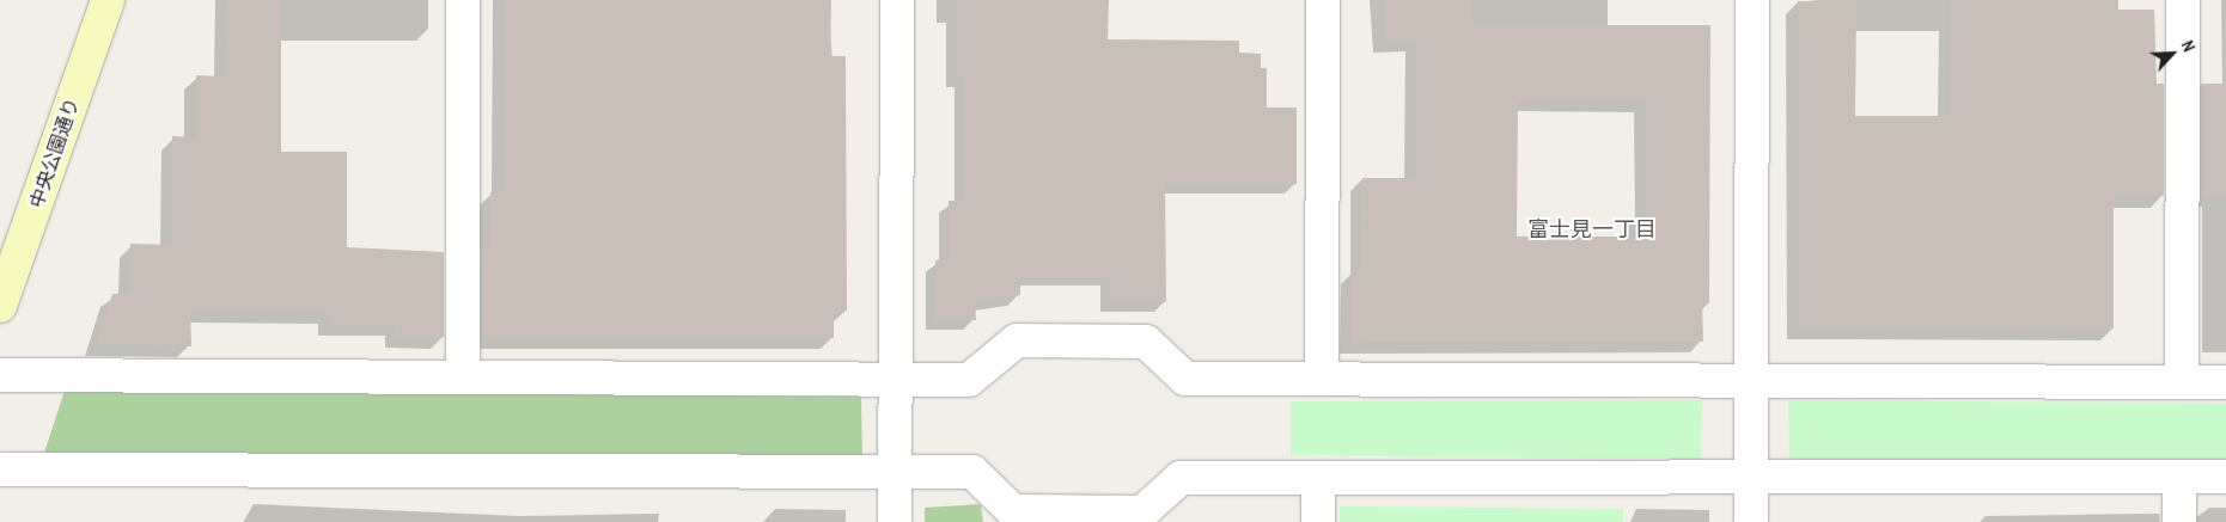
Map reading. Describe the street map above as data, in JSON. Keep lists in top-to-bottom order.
{
  "streets": {
    "street": ["中央公園通り"]
  },
  "districts": ["富士見一丁目"],
  "north": "top right"
}
